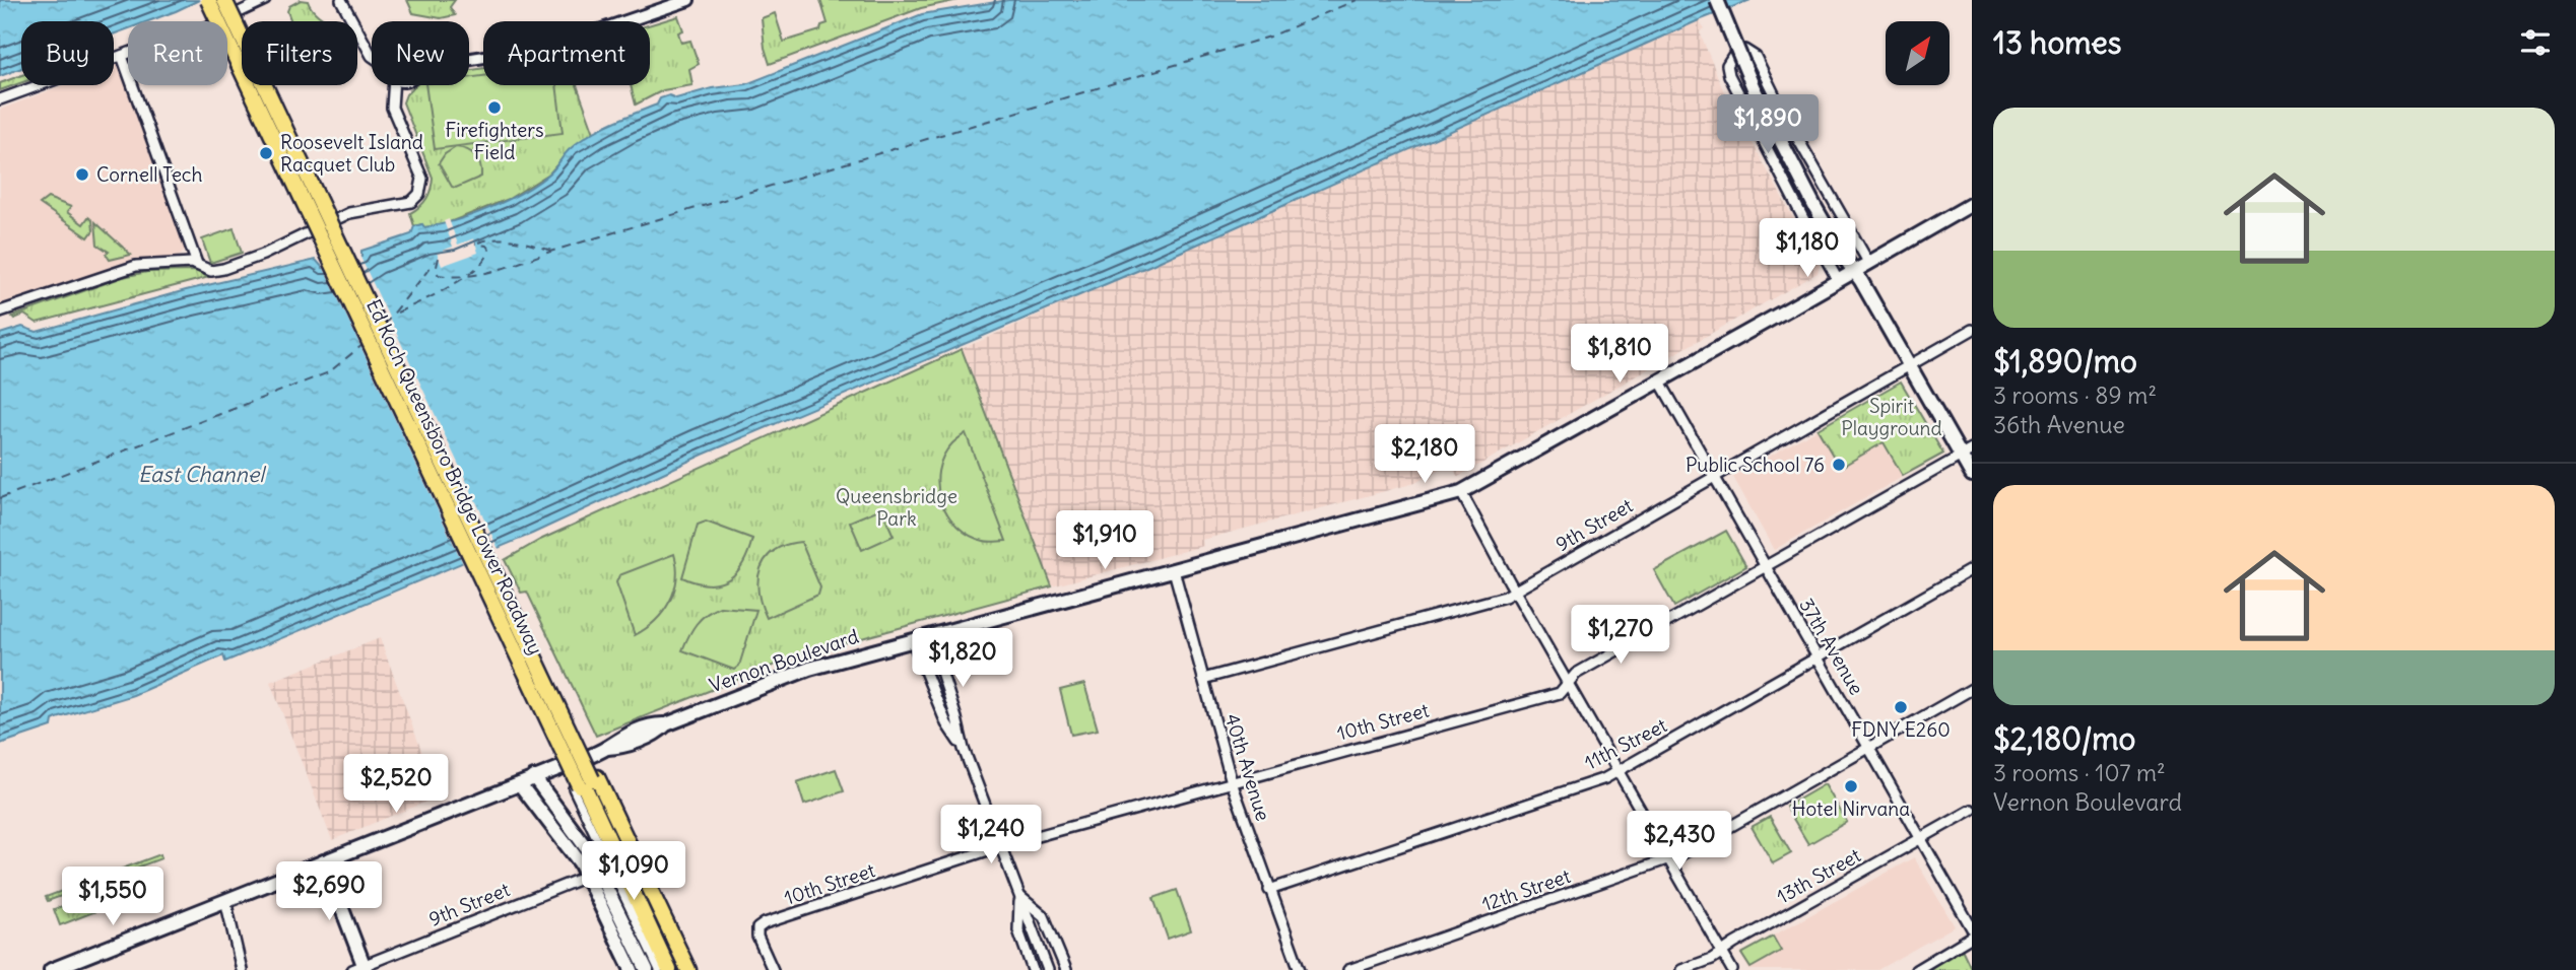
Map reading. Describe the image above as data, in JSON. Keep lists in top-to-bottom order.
{
  "streets": {
    "highway": ["Ed Koch Queensboro Bridge Lower Roadway"],
    "main road": ["Vernon Boulevard"],
    "street": [
      "9th Street",
      "37th Avenue",
      "10th Street",
      "11th Street",
      "40th Avenue",
      "13th Street",
      "12th Street"
    ]
  },
  "crossings": [
    ["9th Street", "37th Avenue"],
    ["9th Street", "40th Avenue"],
    ["37th Avenue", "Vernon Boulevard"],
    ["37th Avenue", "10th Street"],
    ["37th Avenue", "11th Street"],
    ["37th Avenue", "13th Street"],
    ["37th Avenue", "12th Street"],
    ["Vernon Boulevard", "40th Avenue"],
    ["10th Street", "40th Avenue"],
    ["11th Street", "40th Avenue"]
  ],
  "water": ["East Channel"],
  "parks": ["Spirit Playground", "Queensbridge Park"],
  "places": [
    "Firefighters Field",
    "Roosevelt Island Racquet Club",
    "Cornell Tech",
    "Public School 76",
    "FDNY E260",
    "Hotel Nirvana"
  ],
  "north": "top right",
  "page": {
    "heading": "13 homes",
    "chip": [
      "Buy",
      "Rent",
      "Filters",
      "New",
      "Apartment"
    ],
    "list": [
      {
        "name": "$1,890/mo",
        "note": "3 rooms · 89 m² · 36th Avenue"
      },
      {
        "name": "$2,180/mo",
        "note": "3 rooms · 107 m² · Vernon Boulevard"
      }
    ],
    "price": [
      "$1,890",
      "$1,180",
      "$1,810",
      "$2,180",
      "$1,910",
      "$1,270",
      "$1,820",
      "$2,520",
      "$1,240",
      "$2,430",
      "$1,090",
      "$2,690",
      "$1,550"
    ]
  }
}
